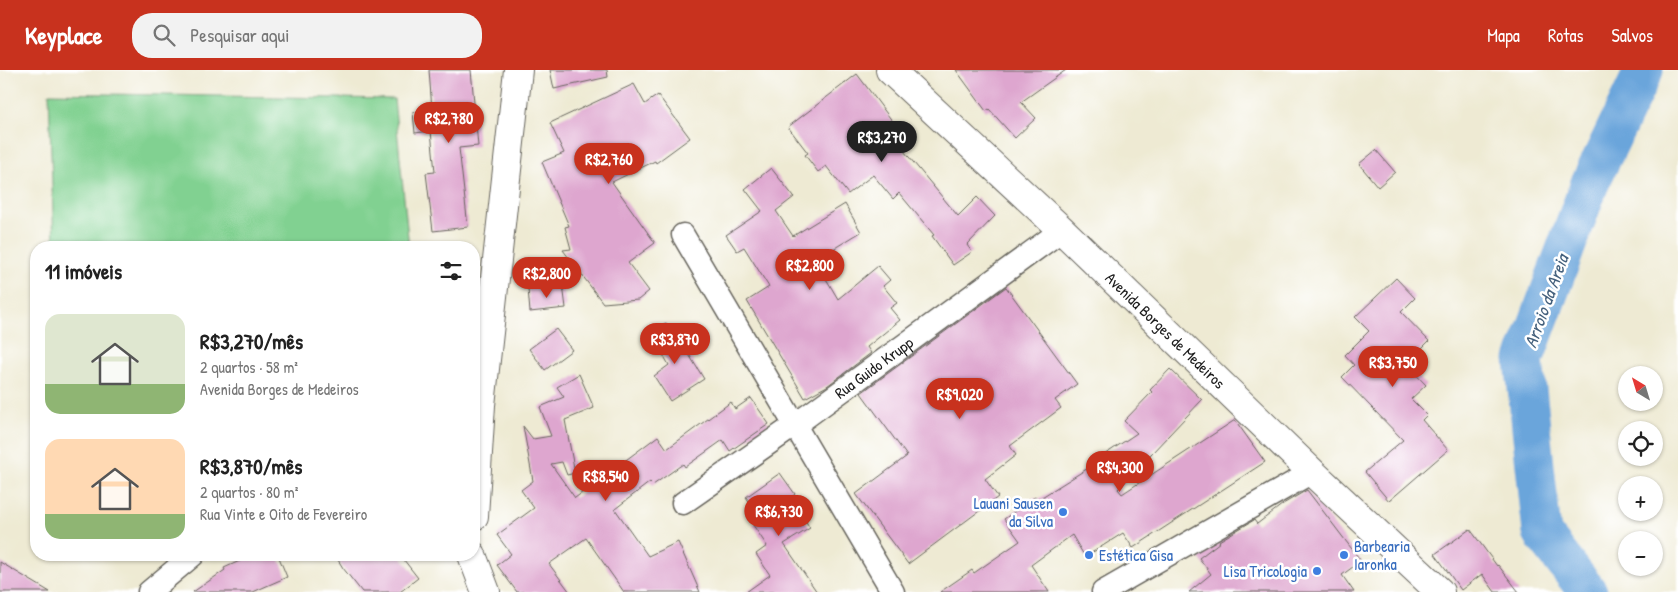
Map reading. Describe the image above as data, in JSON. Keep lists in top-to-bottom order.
{
  "streets": {
    "main road": ["Avenida Borges de Medeiros"],
    "street": ["Rua Guido Krupp"]
  },
  "crossings": [
    ["Avenida Borges de Medeiros", "Rua Guido Krupp"]
  ],
  "water": ["Arroio da Areia"],
  "places": [
    "Lauani Sausen da Silva",
    "Estética Gisa",
    "Barbearia Iaronka",
    "Lisa Tricologia"
  ],
  "north": "top left",
  "page": {
    "header": "Keyplace",
    "search": "Pesquisar aqui",
    "nav": ["Mapa", "Rotas", "Salvos"],
    "price": [
      "R$2,780",
      "R$3,270",
      "R$2,760",
      "R$2,800",
      "R$2,800",
      "R$3,870",
      "R$3,750",
      "R$9,020",
      "R$4,300",
      "R$8,540",
      "R$6,730"
    ],
    "heading": "11 imóveis",
    "list": [
      {
        "name": "R$3,270/mês",
        "note": "2 quartos · 58 m² · Avenida Borges de Medeiros"
      },
      {
        "name": "R$3,870/mês",
        "note": "2 quartos · 80 m² · Rua Vinte e Oito de Fevereiro"
      }
    ],
    "map_buttons": ["+", "−"]
  }
}
